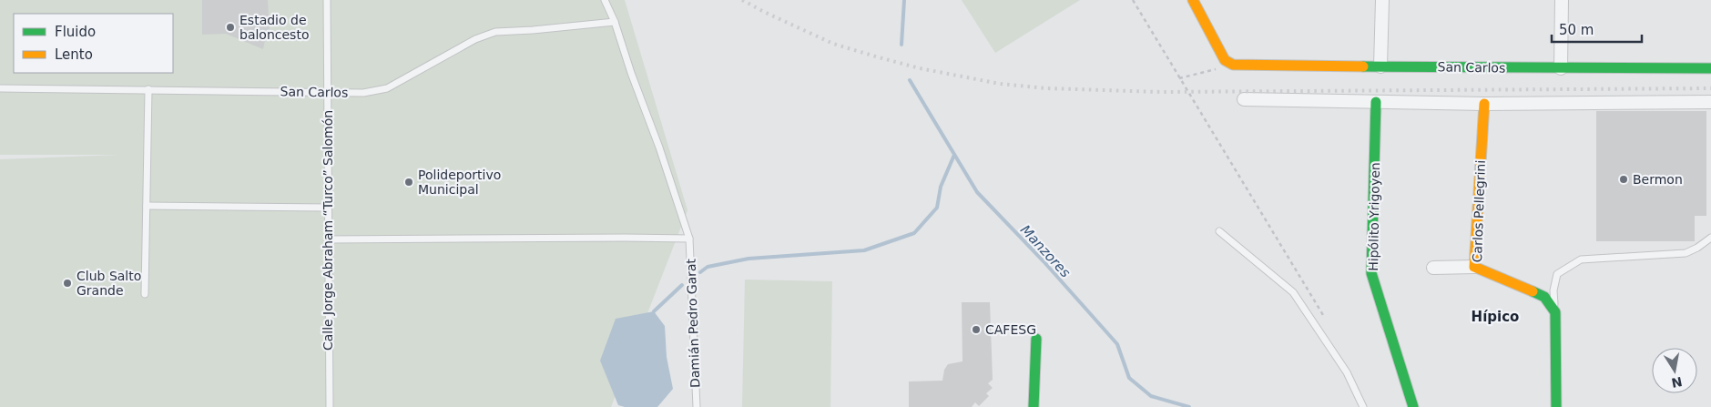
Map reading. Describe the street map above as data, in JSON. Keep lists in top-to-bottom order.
{
  "streets": {
    "street": ["San Carlos", "Carlos Pellegrini", "Hipólito Yrigoyen"],
    "lane": ["Calle Jorge Abraham “Turco” Salomón", "Damián Pedro Garat"]
  },
  "crossings": [
    ["San Carlos", "Calle Jorge Abraham “Turco” Salomón"],
    ["San Carlos", "Damián Pedro Garat"]
  ],
  "districts": ["Hípico"],
  "water": ["Manzores"],
  "places": [
    "Estadio de baloncesto",
    "Bermon",
    "Polideportivo Municipal",
    "Club Salto Grande",
    "CAFESG"
  ],
  "legend": ["Fluido", "Lento"],
  "scale_bar": "50 m",
  "north": "bottom"
}
